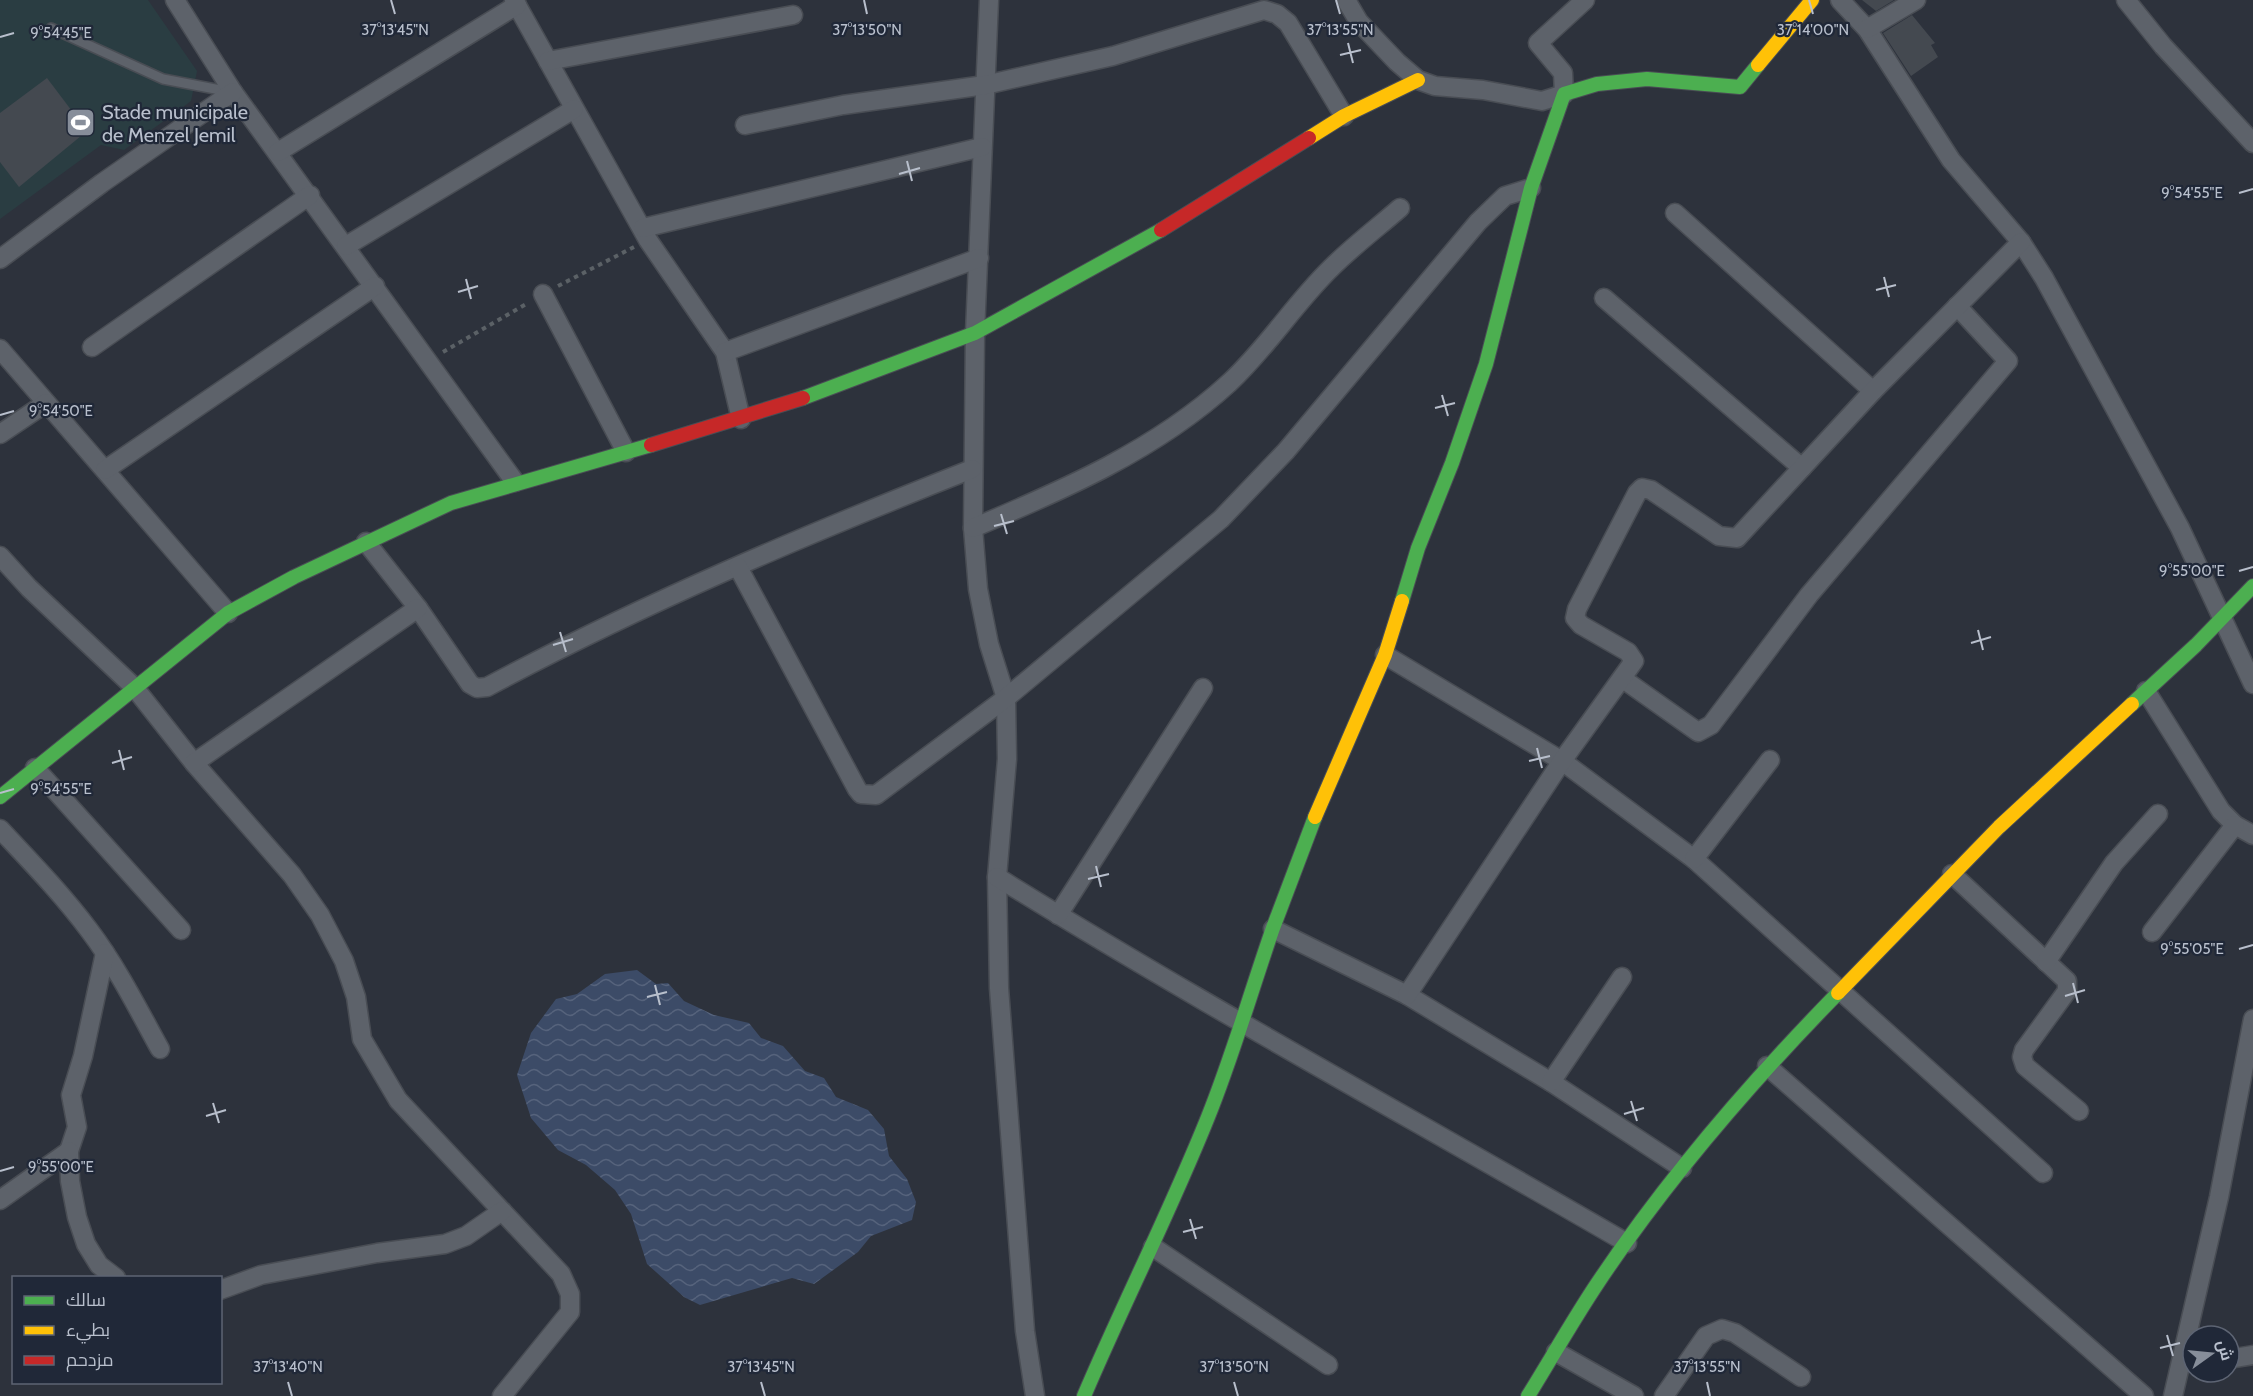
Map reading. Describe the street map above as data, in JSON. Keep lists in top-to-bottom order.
{
  "places": {
    "sports": ["Stade municipale de Menzel Jemil"]
  },
  "legend": ["سالك", "بطيء", "مزدحم"],
  "north": "right",
  "coordinates": [
    "37°13'45\"N",
    "37°13'50\"N",
    "37°13'55\"N",
    "37°14'00\"N",
    "9°54'45\"E",
    "9°54'55\"E",
    "9°54'50\"E",
    "9°55'00\"E",
    "9°55'05\"E",
    "37°13'40\"N"
  ]
}
